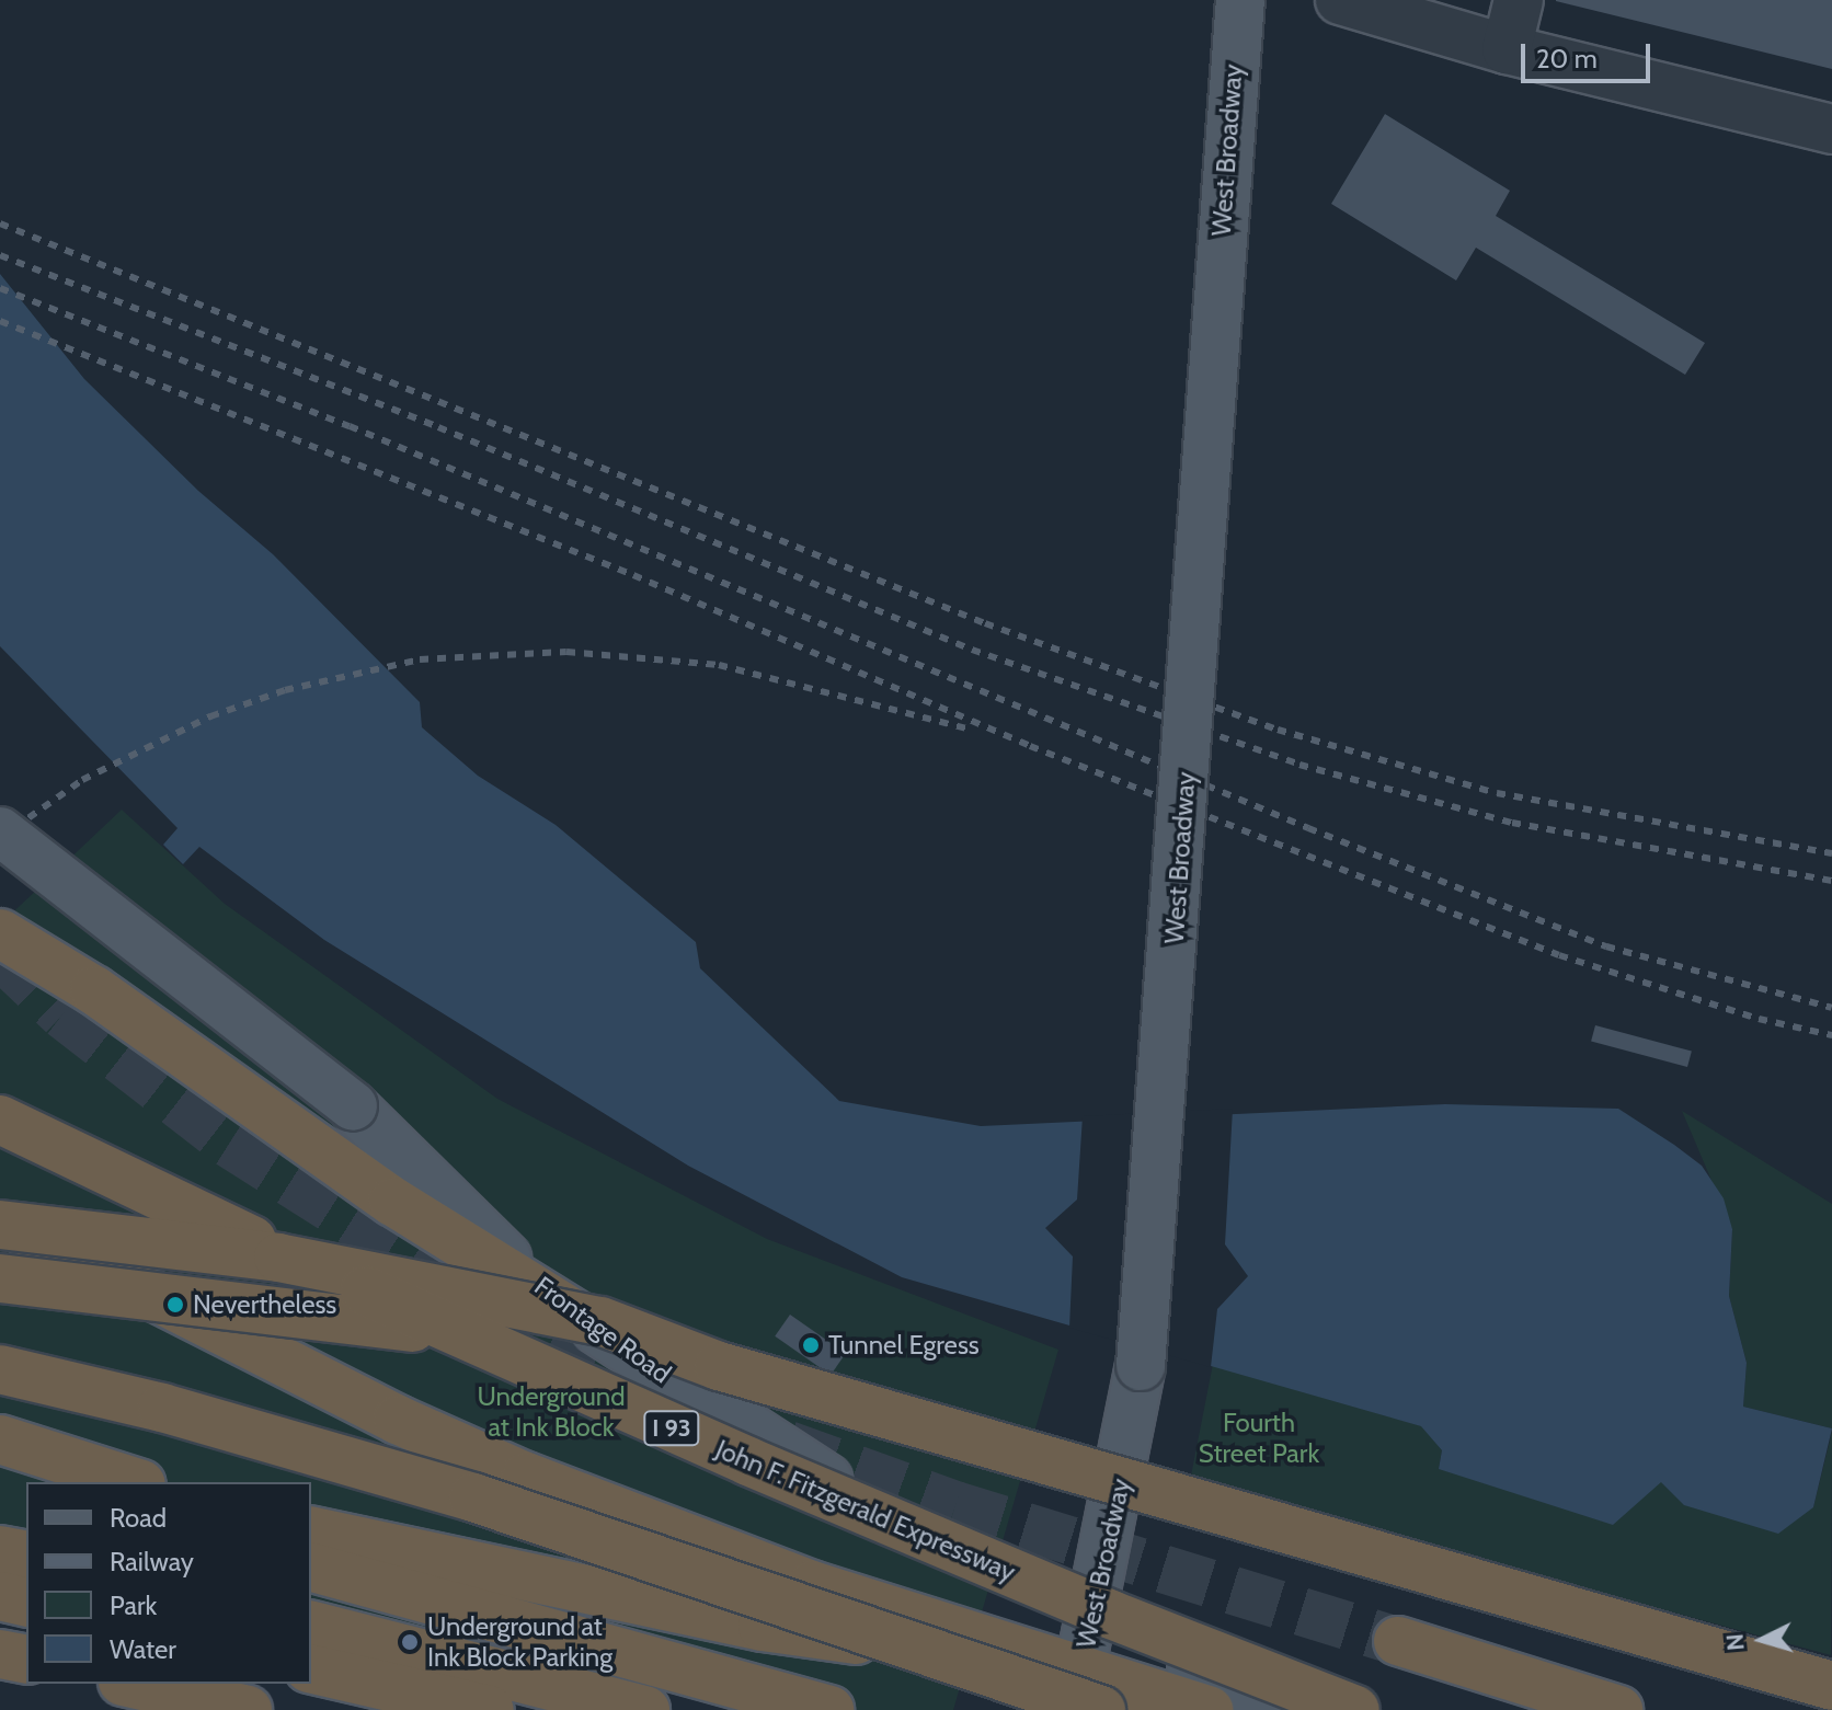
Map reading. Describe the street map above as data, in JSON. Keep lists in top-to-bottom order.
{
  "streets": {
    "highway": ["I 93", "John F. Fitzgerald Expressway"],
    "main road": ["West Broadway", "Frontage Road"]
  },
  "crossings": [
    ["West Broadway", "Frontage Road"]
  ],
  "parks": ["Underground at Ink Block", "Fourth Street Park"],
  "places": ["Nevertheless", "Tunnel Egress", "Underground at Ink Block Parking"],
  "legend": [
    "Road",
    "Railway",
    "Park",
    "Water"
  ],
  "scale_bar": "20 m",
  "north": "left"
}
